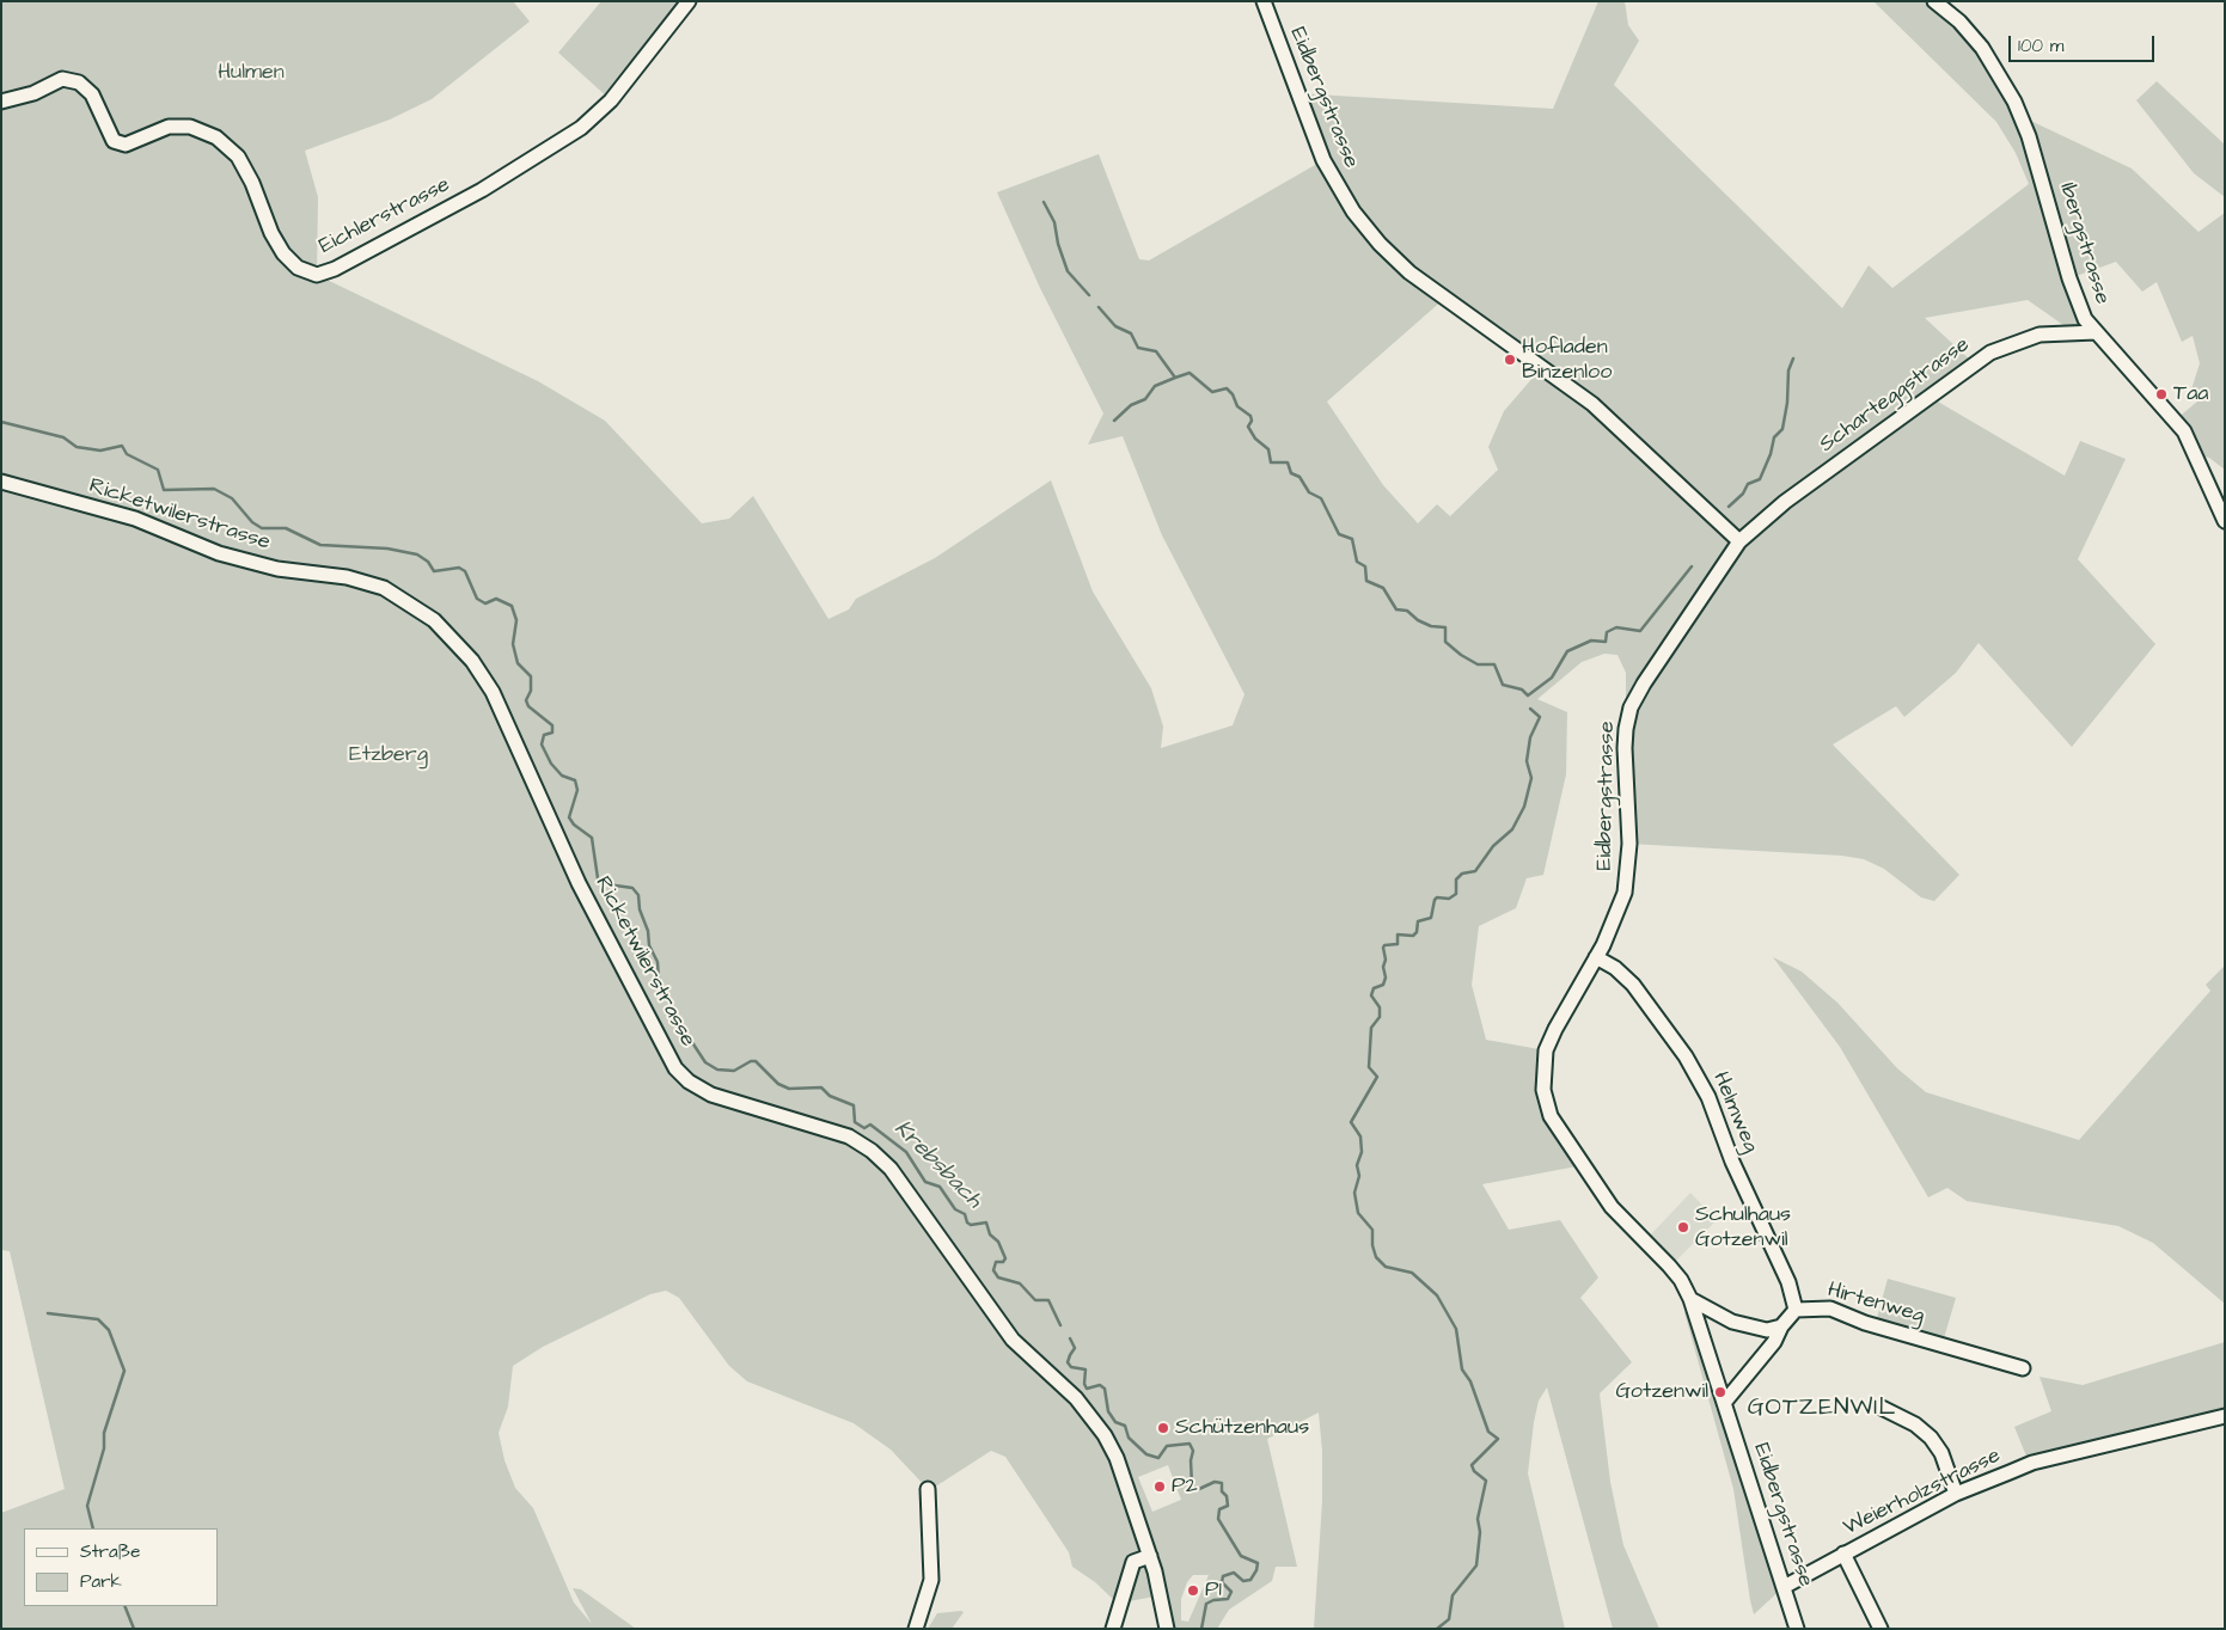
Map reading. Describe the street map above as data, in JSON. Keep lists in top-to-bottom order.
{
  "streets": {
    "street": [
      "Eidbergstrasse",
      "Eichlerstrasse",
      "Ibergstrasse",
      "Scharteggstrasse",
      "Ricketwilerstrasse",
      "Helmweg",
      "Hirtenweg",
      "Weierholzstrasse"
    ]
  },
  "crossings": [
    ["Eidbergstrasse", "Scharteggstrasse"],
    ["Eidbergstrasse", "Helmweg"],
    ["Eidbergstrasse", "Hirtenweg"],
    ["Eidbergstrasse", "Weierholzstrasse"],
    ["Ibergstrasse", "Scharteggstrasse"],
    ["Helmweg", "Hirtenweg"]
  ],
  "districts": ["GOTZENWIL"],
  "water": ["Krebsbach"],
  "parks": ["Hulmen", "Etzberg"],
  "places": [
    "Hofladen Binzenloo",
    "Taa",
    "Schulhaus Gotzenwil",
    "Gotzenwil",
    "Schützenhaus",
    "P2",
    "P1"
  ],
  "legend": ["Straße", "Park"],
  "scale_bar": "100 m"
}
